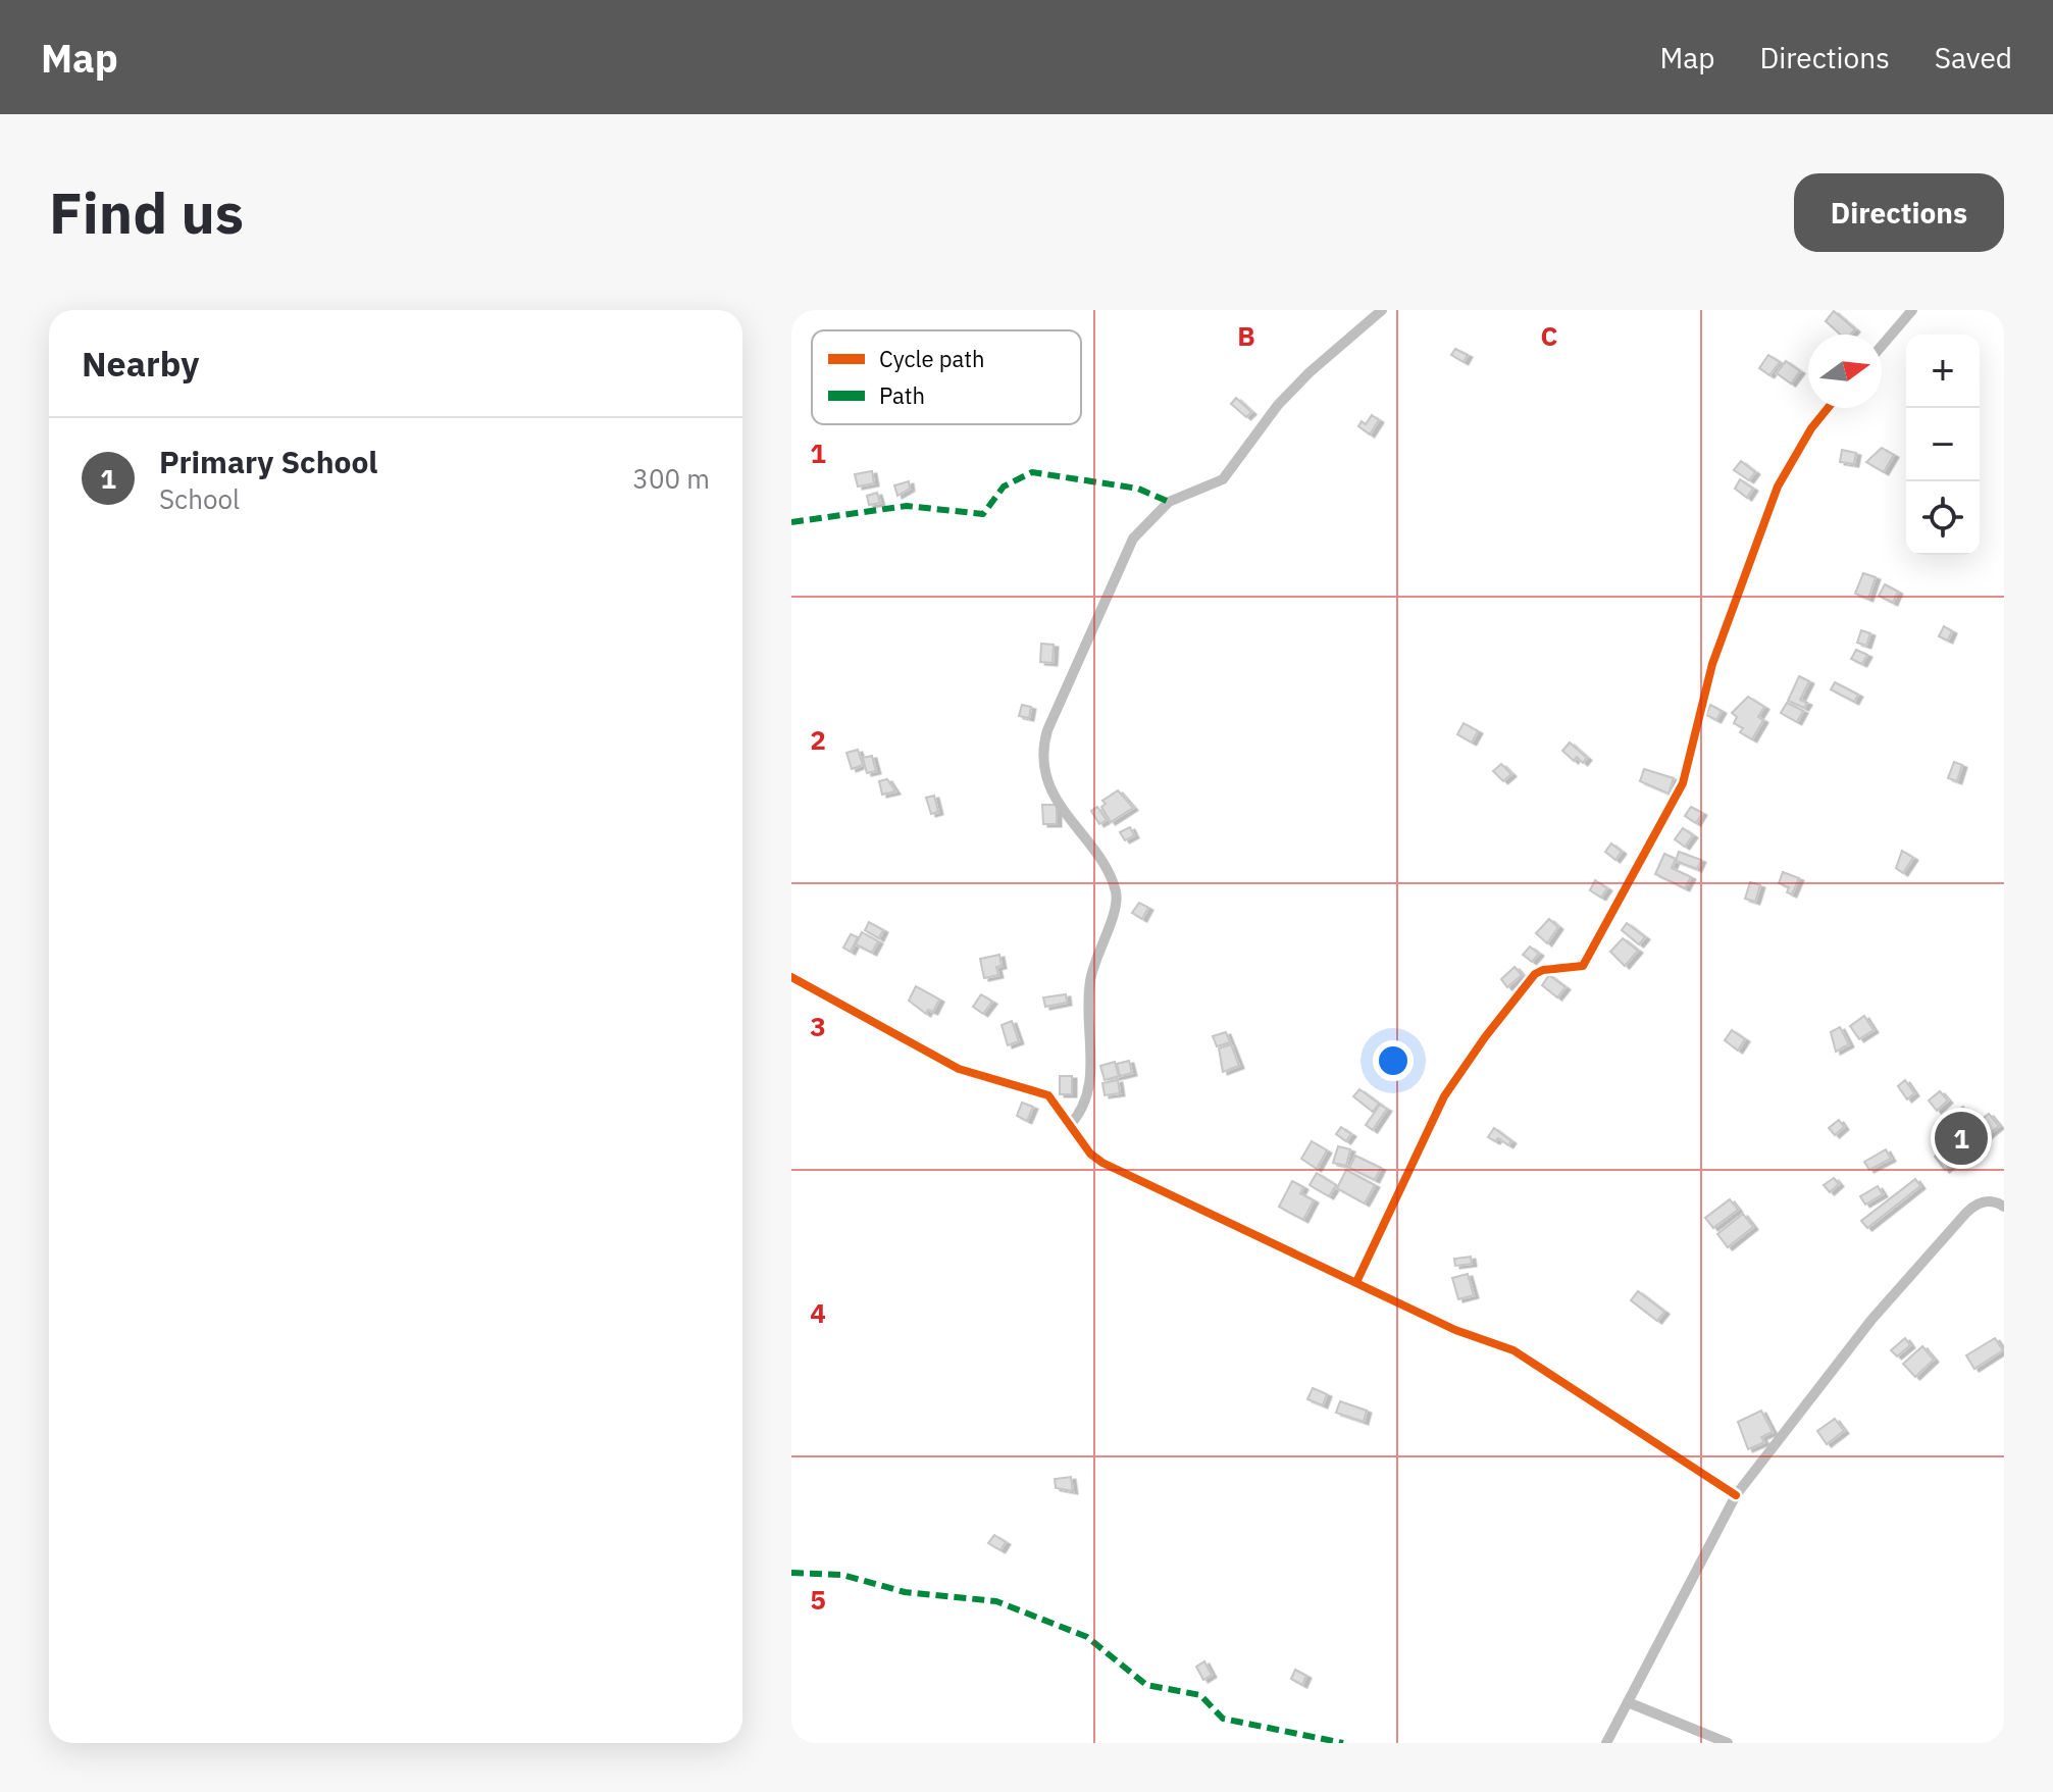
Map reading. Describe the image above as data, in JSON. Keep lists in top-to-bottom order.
{
  "legend": ["Cycle path", "Path"],
  "north": "right",
  "page": {
    "header": "Map",
    "nav": ["Map", "Directions", "Saved"],
    "buttons": "Directions",
    "title": "Find us",
    "heading": "Nearby",
    "map_buttons": ["+", "−"],
    "list": [
      {
        "mark": "1",
        "name": "Primary School",
        "note": "School",
        "value": "300 m"
      }
    ],
    "pins": "1"
  },
  "grid": {
    "columns": ["B", "C"],
    "rows": [
      "1",
      "2",
      "3",
      "4",
      "5"
    ]
  }
}
